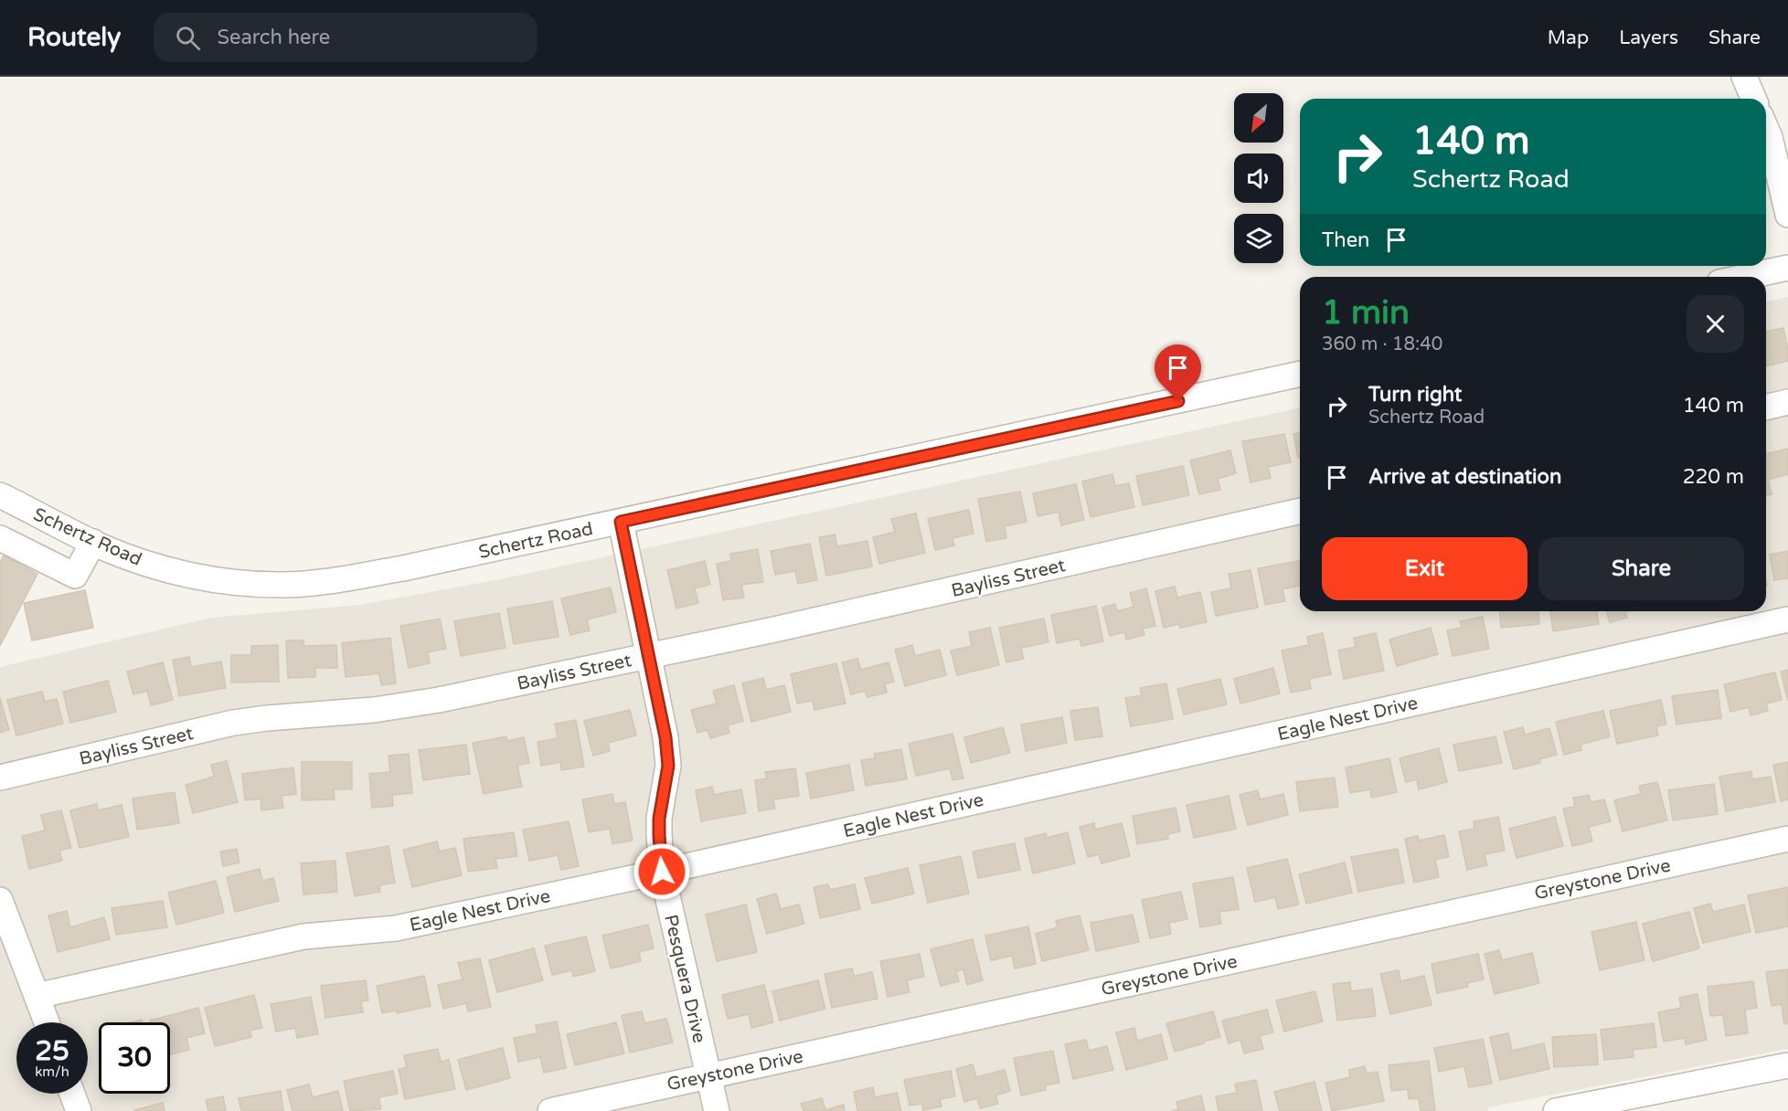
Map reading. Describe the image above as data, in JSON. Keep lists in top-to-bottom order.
{
  "streets": {
    "street": [
      "Schertz Road",
      "Bayliss Street",
      "Eagle Nest Drive",
      "Greystone Drive",
      "Pesquera Drive"
    ]
  },
  "crossings": [
    ["Schertz Road", "Pesquera Drive"],
    ["Bayliss Street", "Pesquera Drive"],
    ["Eagle Nest Drive", "Pesquera Drive"],
    ["Greystone Drive", "Pesquera Drive"]
  ],
  "north": "bottom left",
  "page": {
    "header": "Routely",
    "search": "Search here",
    "nav": ["Map", "Layers", "Share"],
    "turn": ["140 m", "Schertz Road"],
    "then": "Then",
    "heading": ["1 min", "360 m · 18:40"],
    "list": [
      {
        "name": "Turn right",
        "note": "Schertz Road",
        "value": "140 m"
      },
      {
        "name": "Arrive at destination",
        "value": "220 m"
      }
    ],
    "buttons": ["Exit", "Share"],
    "speed": "25 km/h",
    "limit": "30"
  }
}
